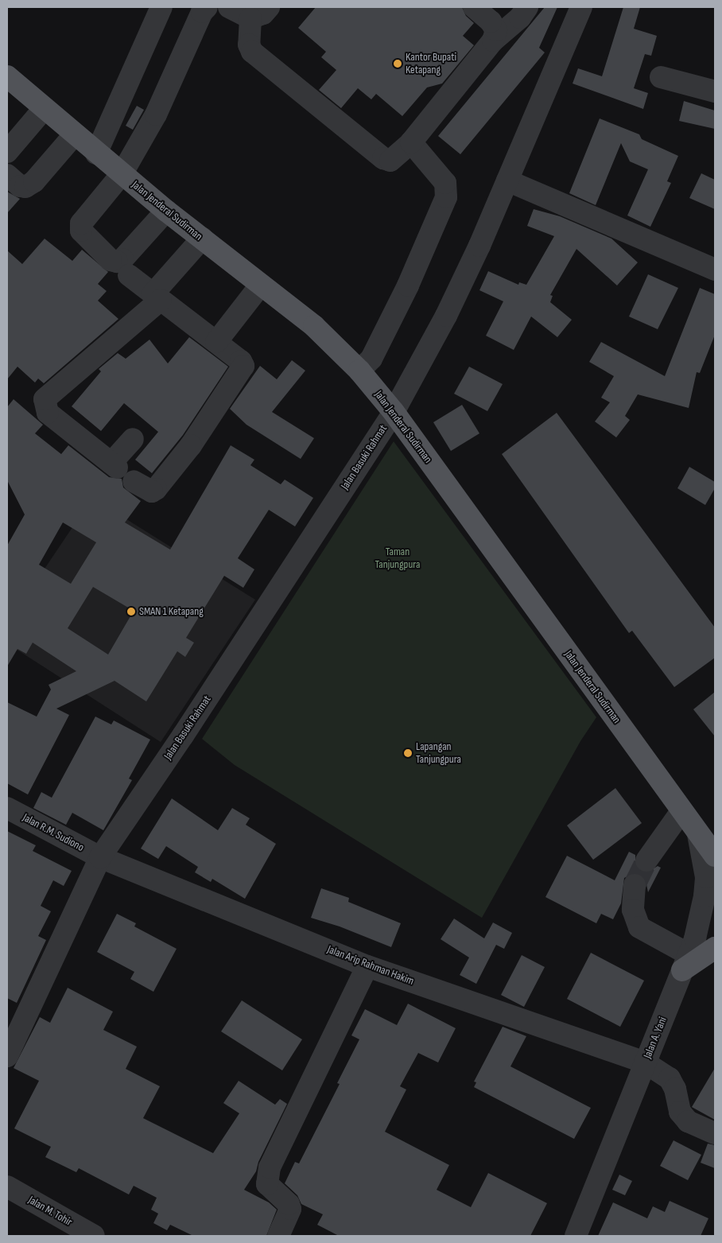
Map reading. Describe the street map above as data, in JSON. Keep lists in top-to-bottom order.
{
  "streets": {
    "main road": ["Jalan Jenderal Sudirman"],
    "street": [
      "Jalan Basuki Rahmat",
      "Jalan R.M. Sudiono",
      "Jalan Arip Rahman Hakim",
      "Jalan A. Yani",
      "Jalan M. Tohir"
    ]
  },
  "crossings": [
    ["Jalan Jenderal Sudirman", "Jalan Basuki Rahmat"],
    ["Jalan Jenderal Sudirman", "Jalan A. Yani"],
    ["Jalan Basuki Rahmat", "Jalan R.M. Sudiono"],
    ["Jalan Basuki Rahmat", "Jalan Arip Rahman Hakim"],
    ["Jalan R.M. Sudiono", "Jalan Arip Rahman Hakim"],
    ["Jalan Arip Rahman Hakim", "Jalan A. Yani"]
  ],
  "parks": ["Taman Tanjungpura"],
  "places": ["Kantor Bupati Ketapang", "SMAN 1 Ketapang", "Lapangan Tanjungpura"]
}
